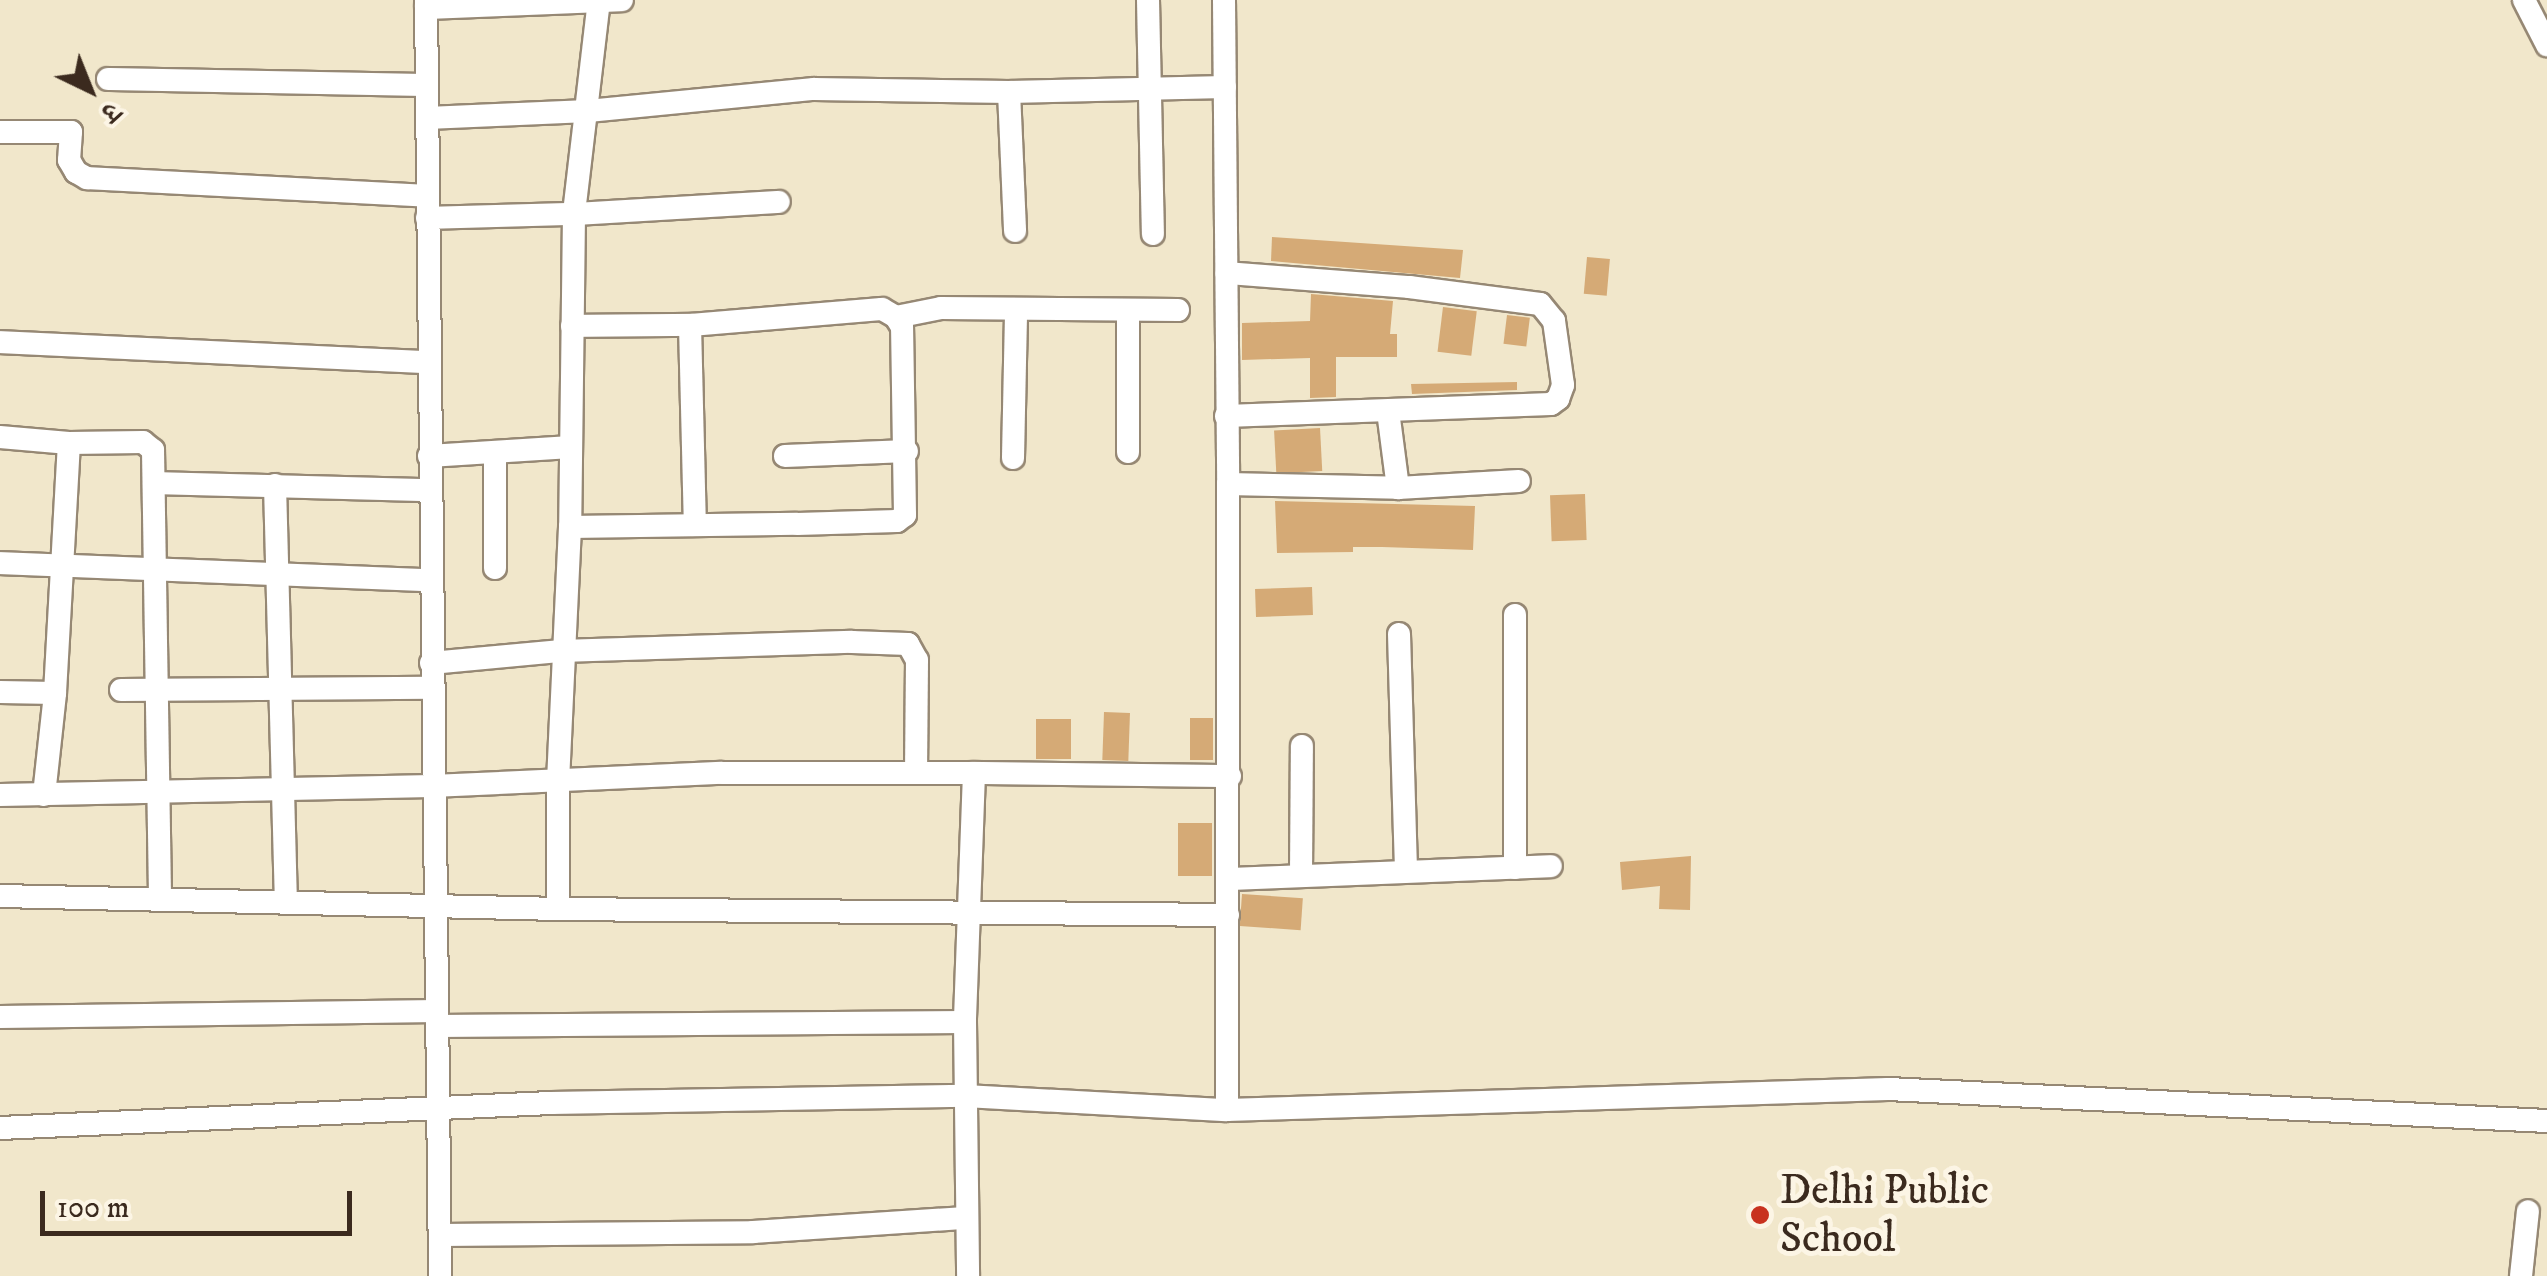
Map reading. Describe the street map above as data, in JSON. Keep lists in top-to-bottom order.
{
  "places": ["Delhi Public School"],
  "scale_bar": "100 m",
  "north": "bottom right"
}
